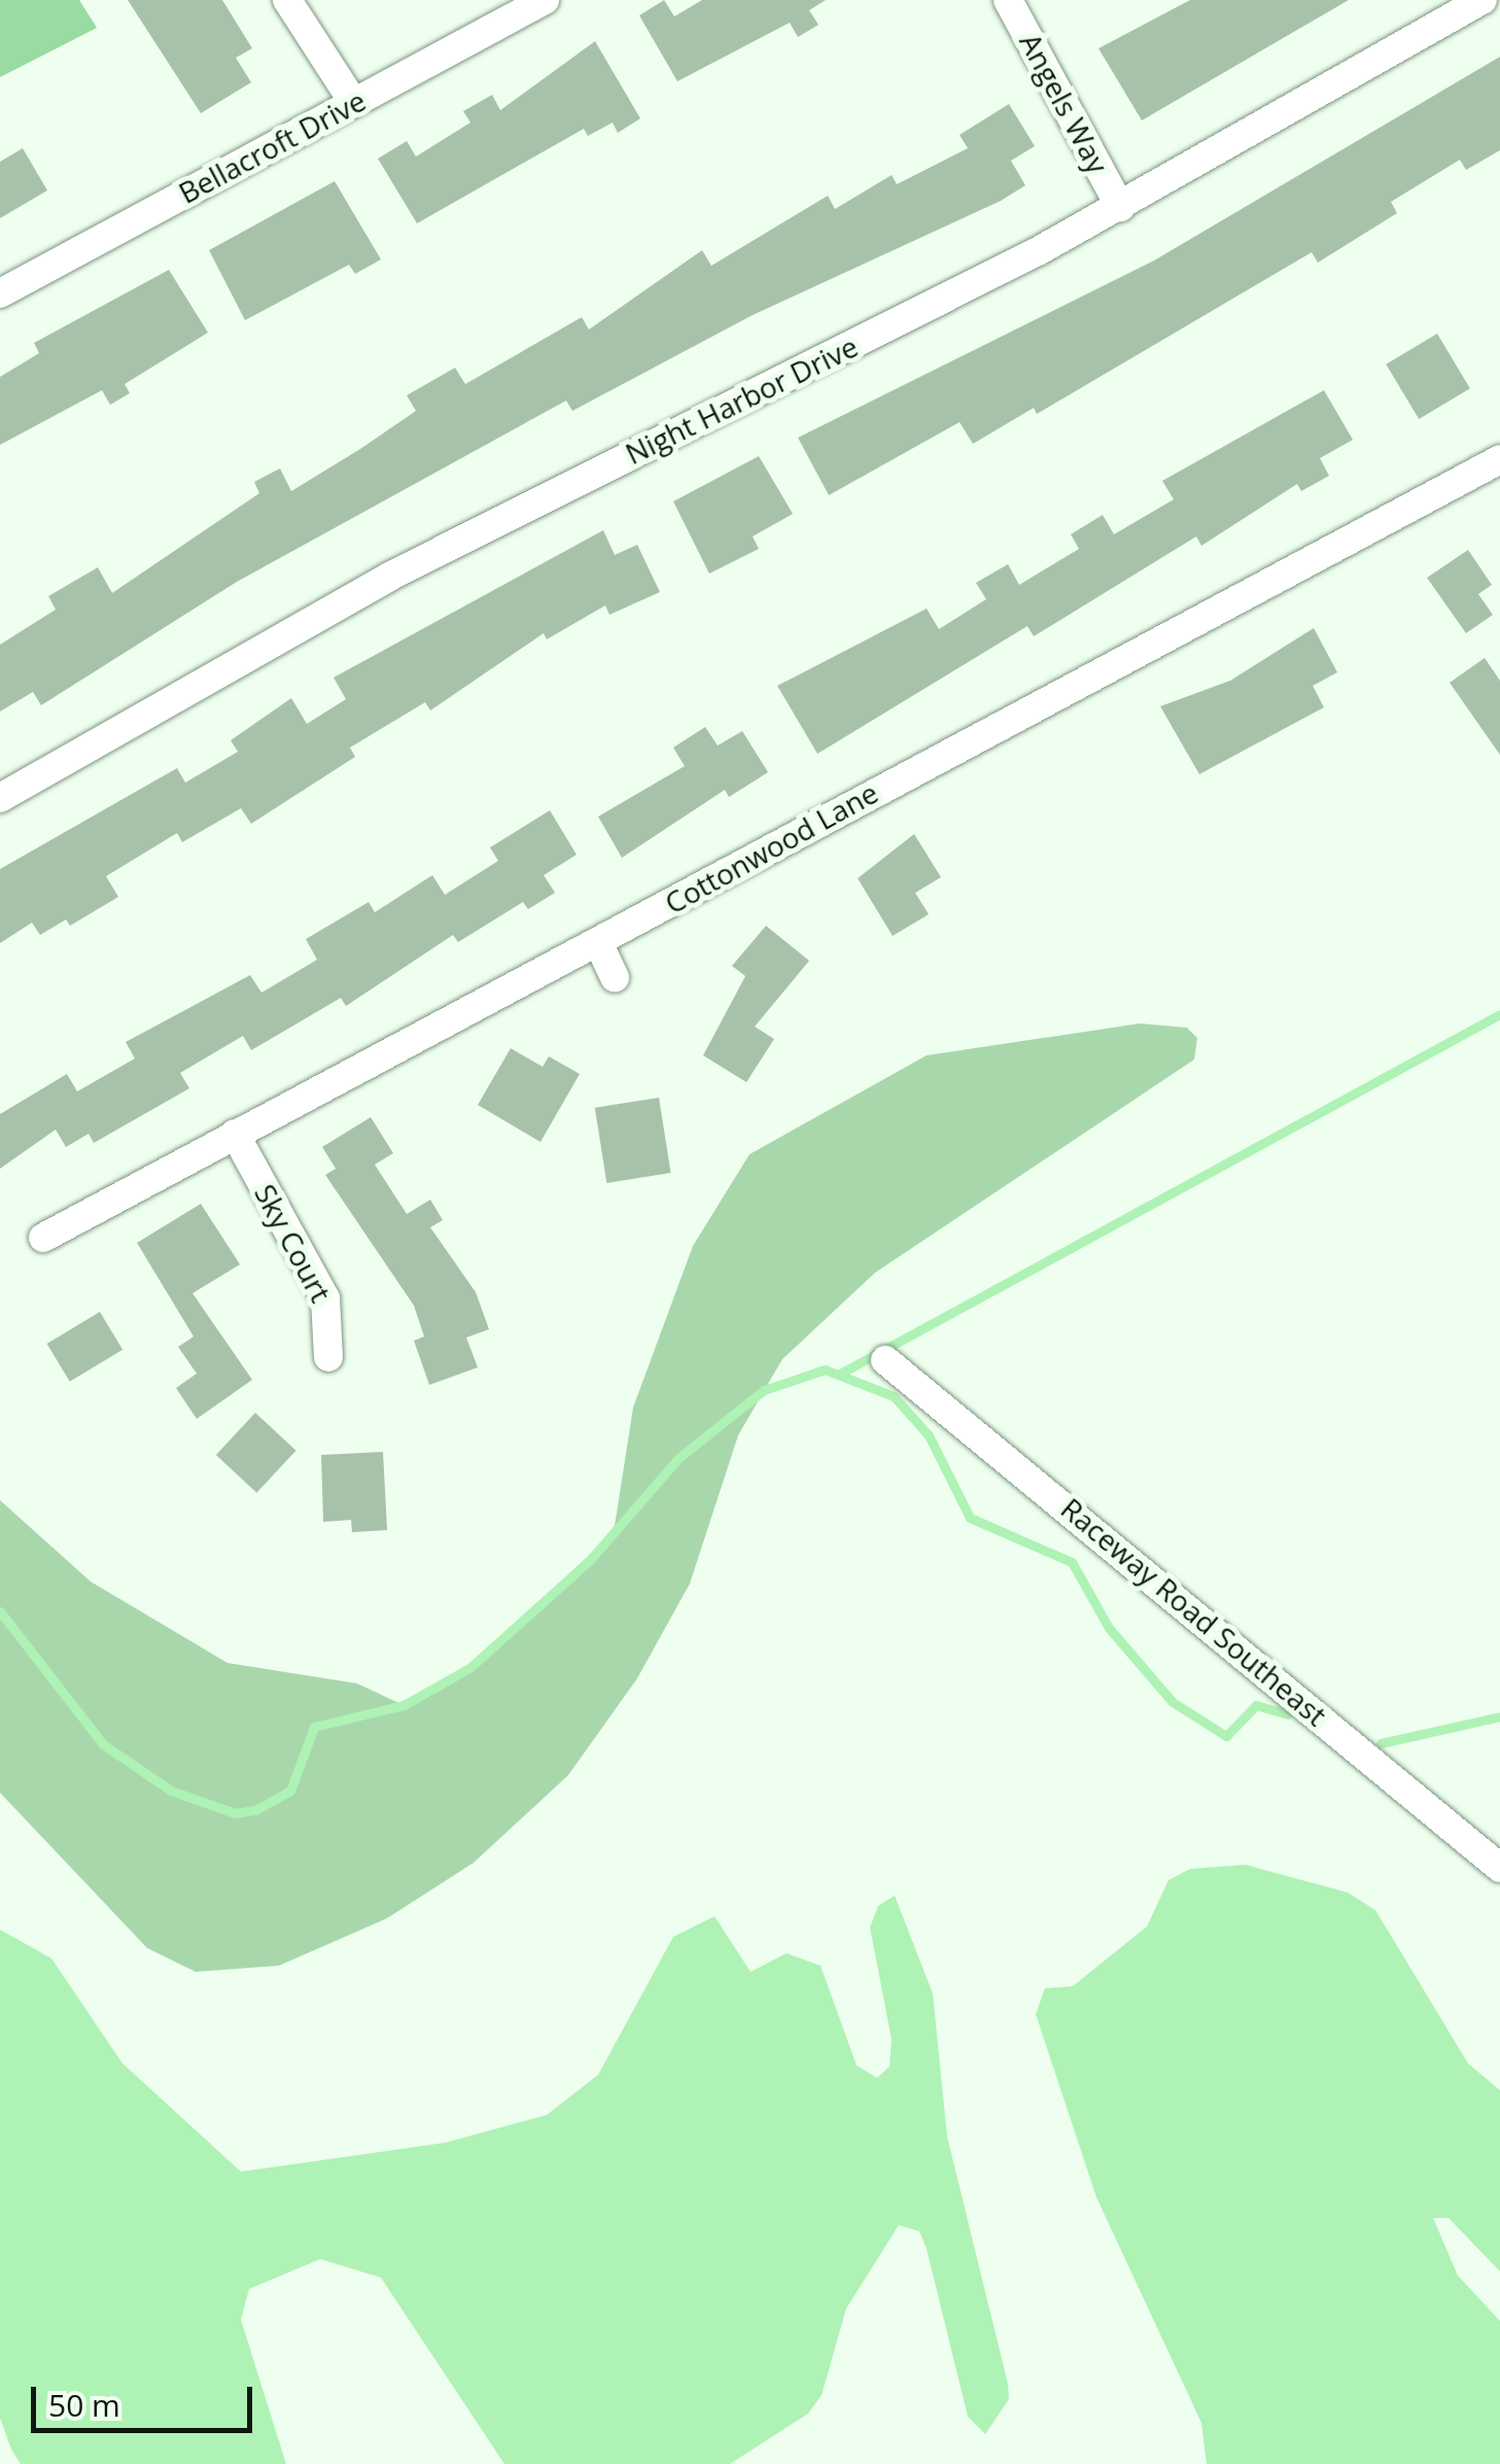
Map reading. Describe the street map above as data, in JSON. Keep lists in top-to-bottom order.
{
  "streets": {
    "street": [
      "Angels Way",
      "Bellacroft Drive",
      "Night Harbor Drive",
      "Cottonwood Lane",
      "Sky Court",
      "Raceway Road Southeast"
    ]
  },
  "crossings": [
    ["Angels Way", "Night Harbor Drive"],
    ["Cottonwood Lane", "Sky Court"]
  ],
  "scale_bar": "50 m"
}
